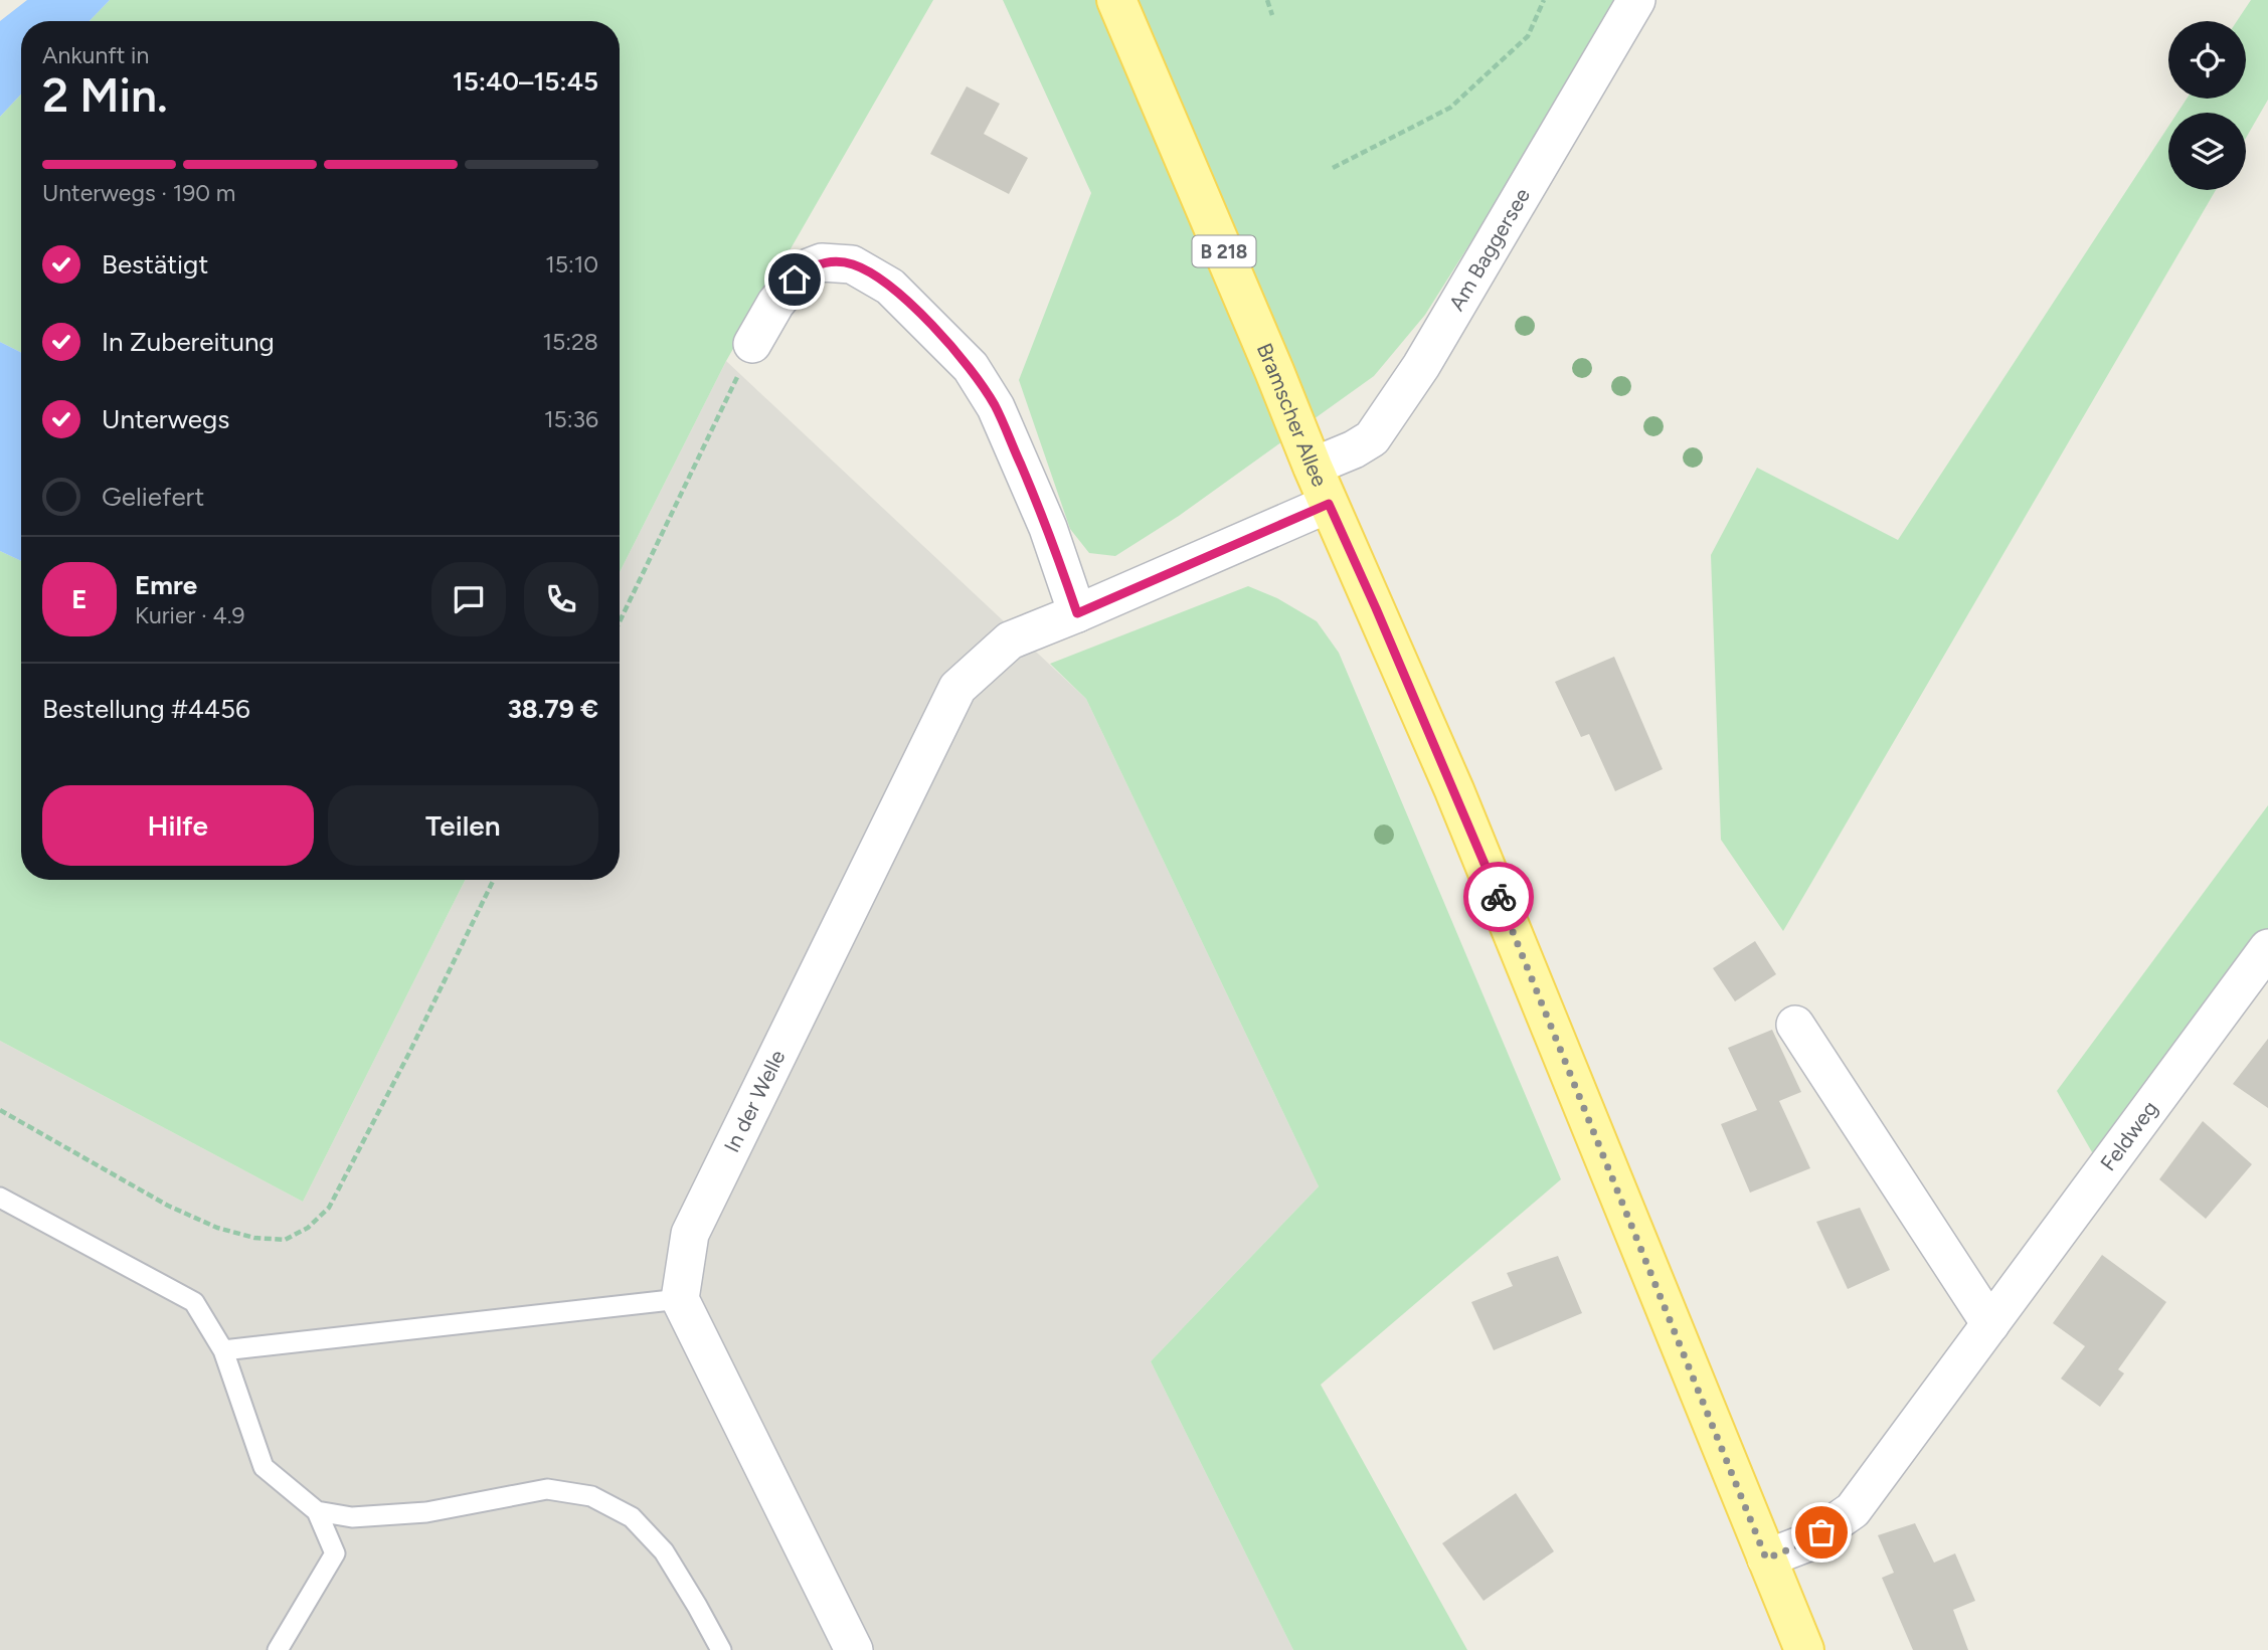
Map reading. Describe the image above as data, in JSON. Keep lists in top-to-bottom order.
{
  "streets": {
    "main road": ["B 218", "Bramscher Allee"],
    "street": ["Am Baggersee", "In der Welle", "Feldweg"]
  },
  "crossings": [
    ["Am Baggersee", "Bramscher Allee"],
    ["Bramscher Allee", "In der Welle"],
    ["Bramscher Allee", "Feldweg"]
  ],
  "page": {
    "heading": ["2 Min.", "Ankunft in", "15:40–15:45"],
    "panel": [
      "Emre",
      "Kurier · 4.9",
      "Bestellung #4456",
      "38.79 €"
    ],
    "bar": "Unterwegs · 190 m",
    "list": [
      ["Bestätigt", "15:10"],
      ["In Zubereitung", "15:28"],
      ["Unterwegs", "15:36"],
      "Geliefert"
    ],
    "round": "E",
    "buttons": ["Hilfe", "Teilen"]
  }
}
